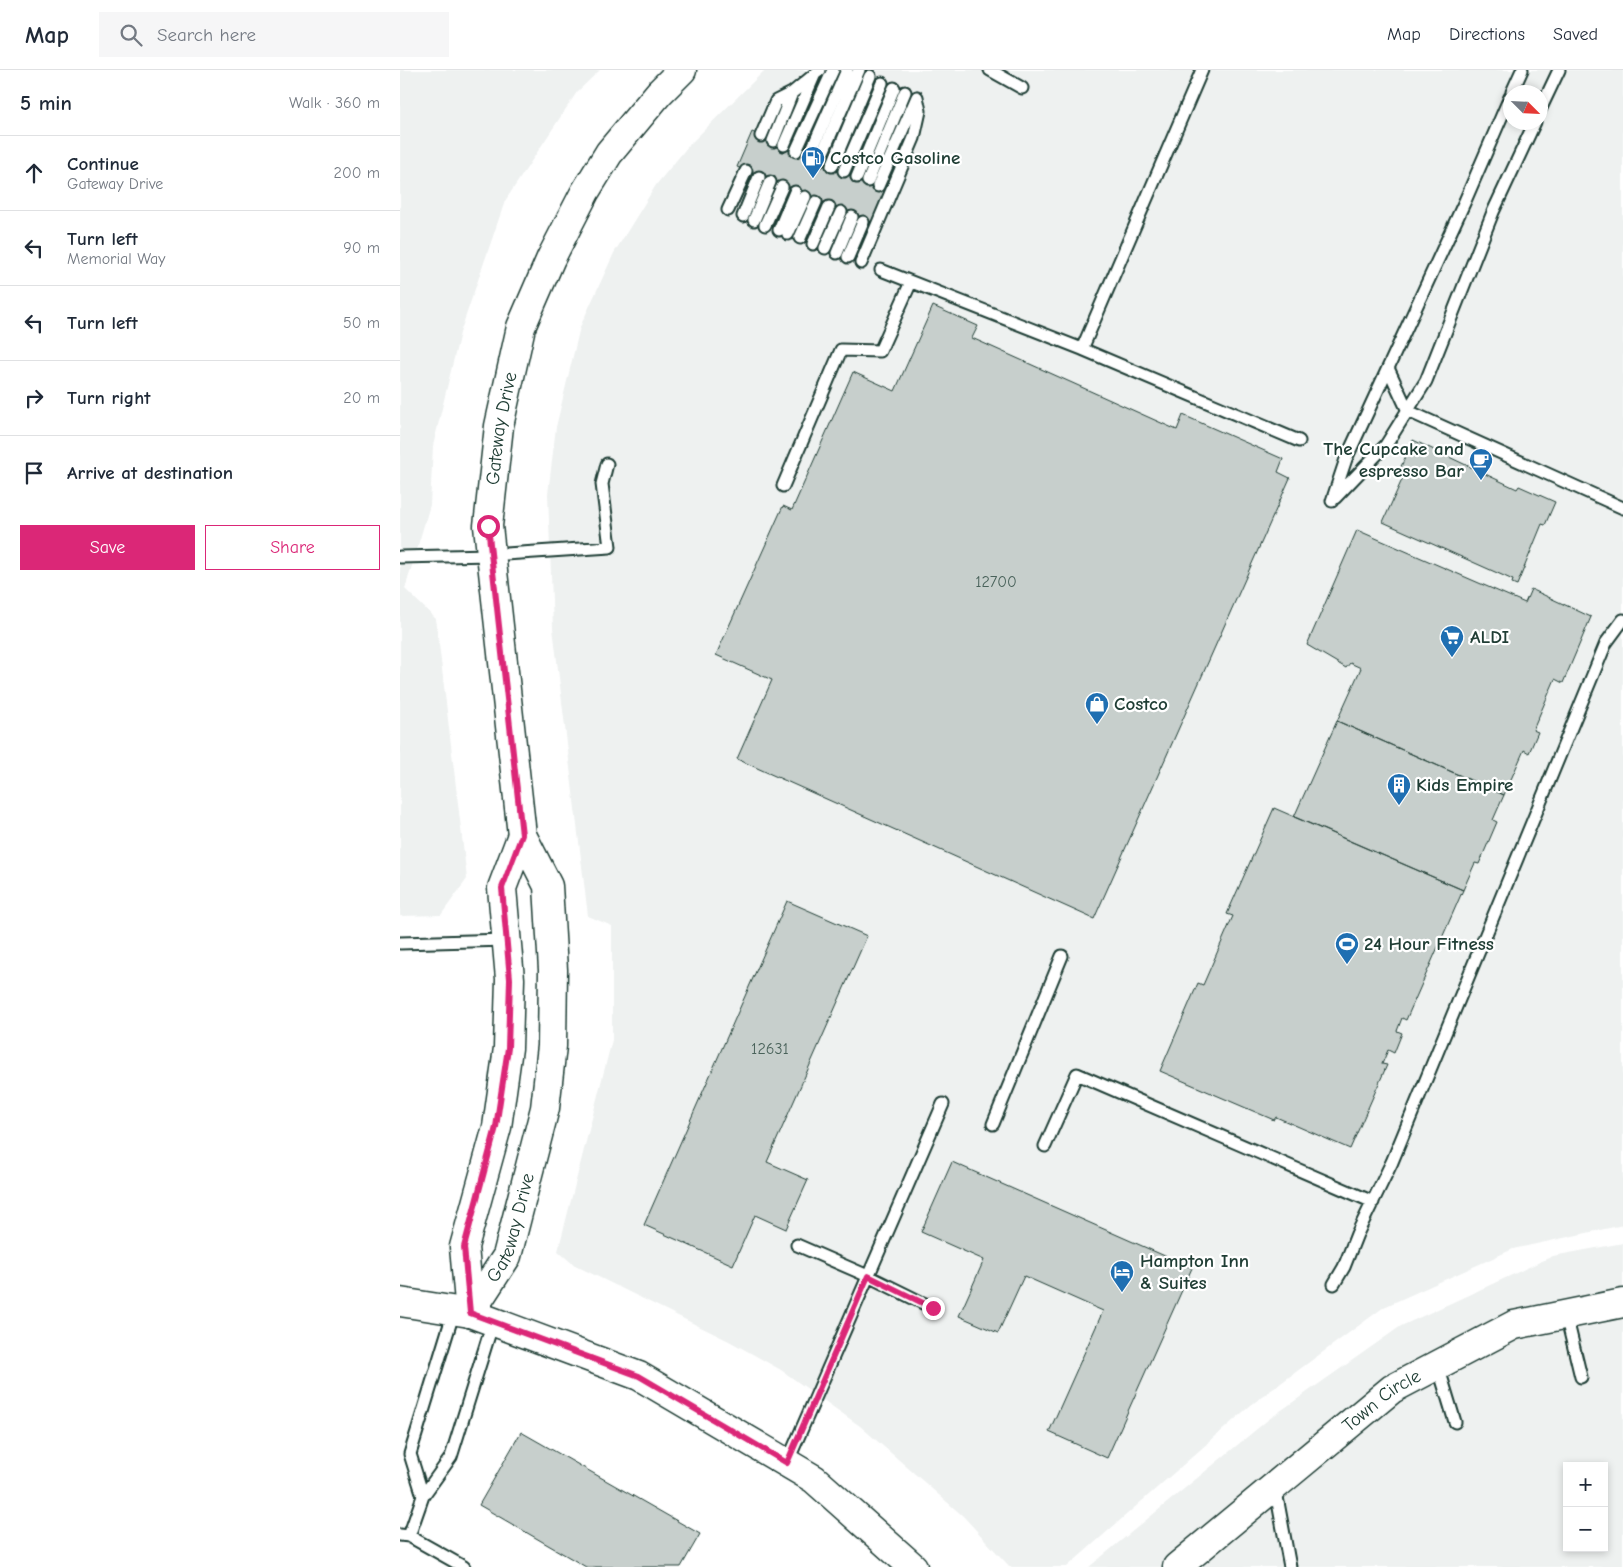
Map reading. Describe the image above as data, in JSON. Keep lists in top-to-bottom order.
{
  "streets": {
    "street": ["Gateway Drive", "Town Circle"]
  },
  "places": {
    "fuel station": ["Costco Gasoline"],
    "cafe": ["The Cupcake and espresso Bar"],
    "supermarket": ["ALDI"],
    "shop": ["Costco"],
    "building": ["Kids Empire"],
    "sports": ["24 Hour Fitness"],
    "hotel": ["Hampton Inn & Suites"]
  },
  "house_numbers": ["12700", "12631"],
  "north": "bottom right",
  "page": {
    "header": "Map",
    "search": "Search here",
    "nav": ["Map", "Directions", "Saved"],
    "heading": ["5 min", "Walk · 360 m"],
    "list": [
      ["Continue", "Gateway Drive", "200 m"],
      ["Turn left", "Memorial Way", "90 m"],
      ["Turn left", "50 m"],
      ["Turn right", "20 m"],
      "Arrive at destination"
    ],
    "buttons": ["Save", "Share"],
    "map_buttons": ["+", "−"]
  }
}
